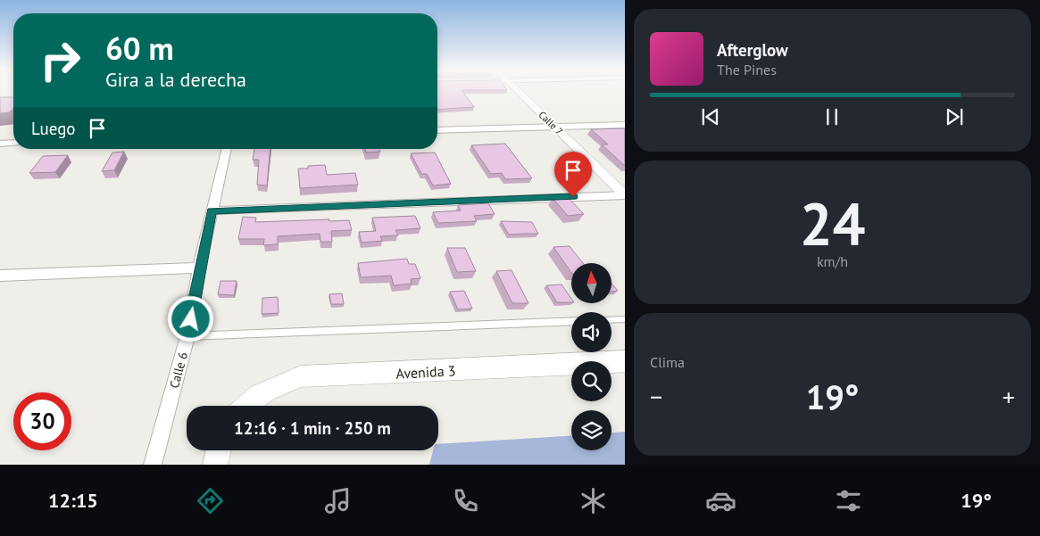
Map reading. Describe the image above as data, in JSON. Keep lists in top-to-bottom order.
{
  "streets": {
    "main road": ["Avenida 3"],
    "street": ["Calle 7", "Calle 6"]
  },
  "north": "top",
  "page": {
    "turn": ["60 m", "Gira a la derecha"],
    "song": ["Afterglow", "The Pines"],
    "then": "Luego",
    "tile": [
      ["24", "km/h"],
      "Clima"
    ],
    "heat": ["−", "19°", "+"],
    "limit": "30",
    "trip": "12:16 · 1 min · 250 m",
    "tabs": ["12:15", "19°"]
  }
}
